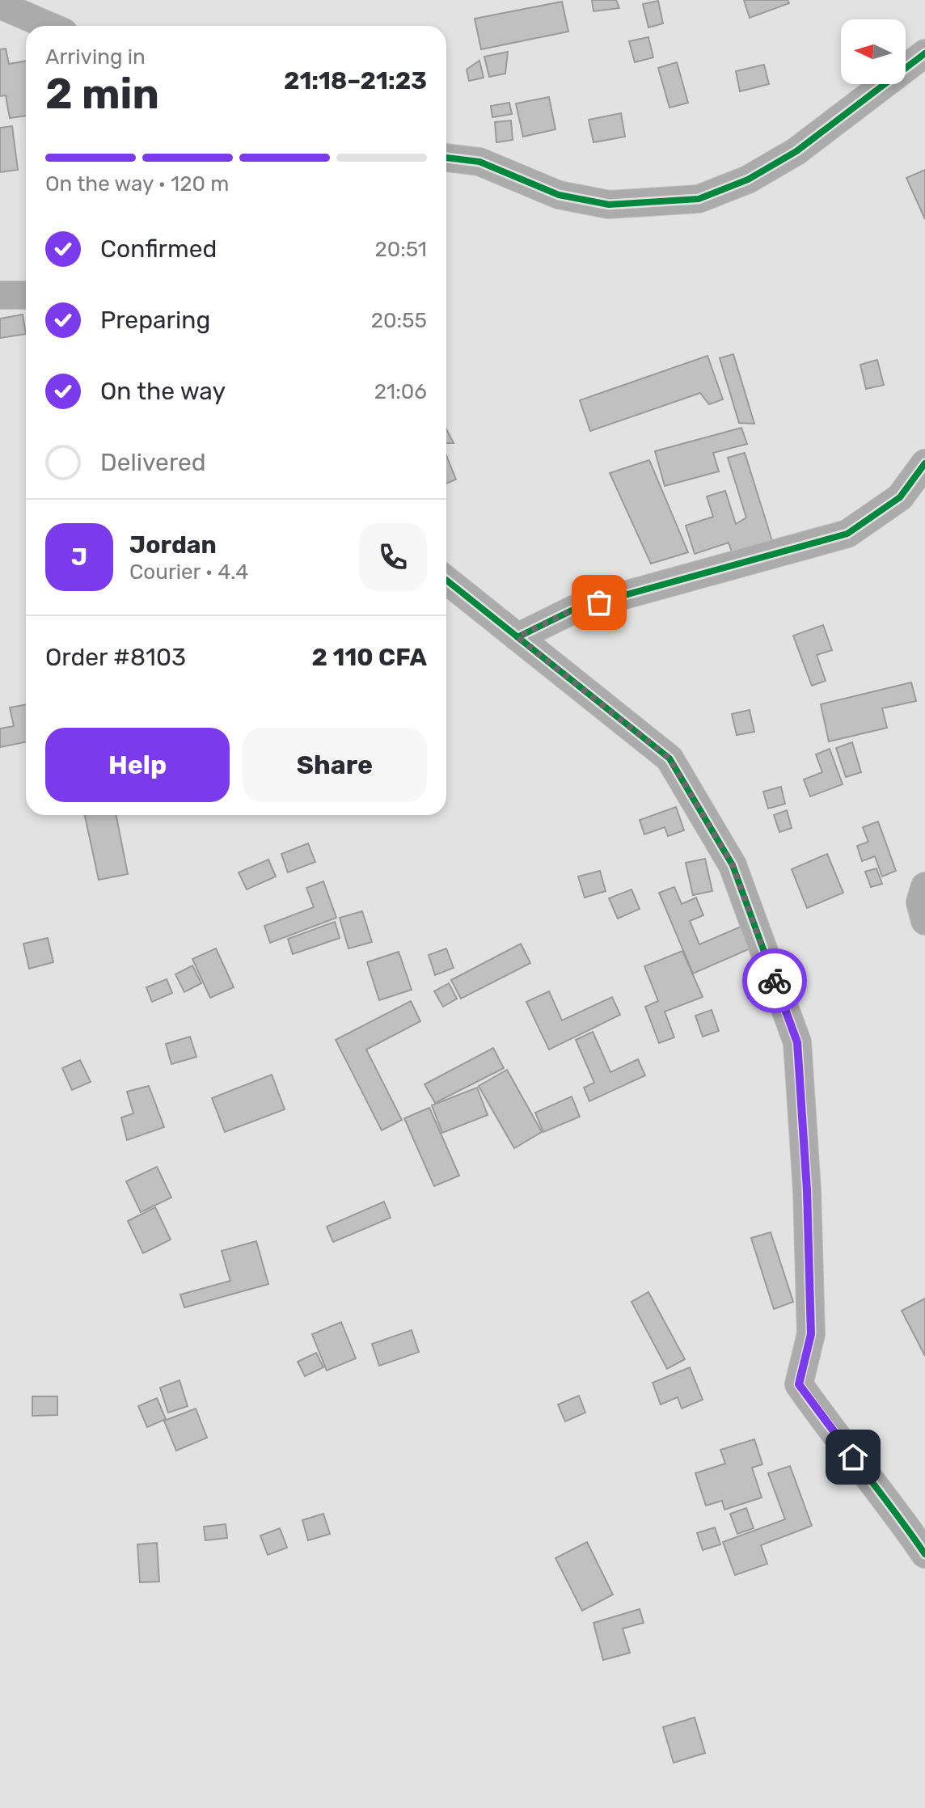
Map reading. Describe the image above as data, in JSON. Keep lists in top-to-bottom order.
{
  "north": "left",
  "page": {
    "heading": ["2 min", "Arriving in", "21:18–21:23"],
    "panel": [
      "Jordan",
      "Courier · 4.4",
      "Order #8103",
      "2 110 CFA"
    ],
    "bar": "On the way · 120 m",
    "list": [
      ["Confirmed", "20:51"],
      ["Preparing", "20:55"],
      ["On the way", "21:06"],
      "Delivered"
    ],
    "round": "J",
    "buttons": ["Help", "Share"]
  }
}
